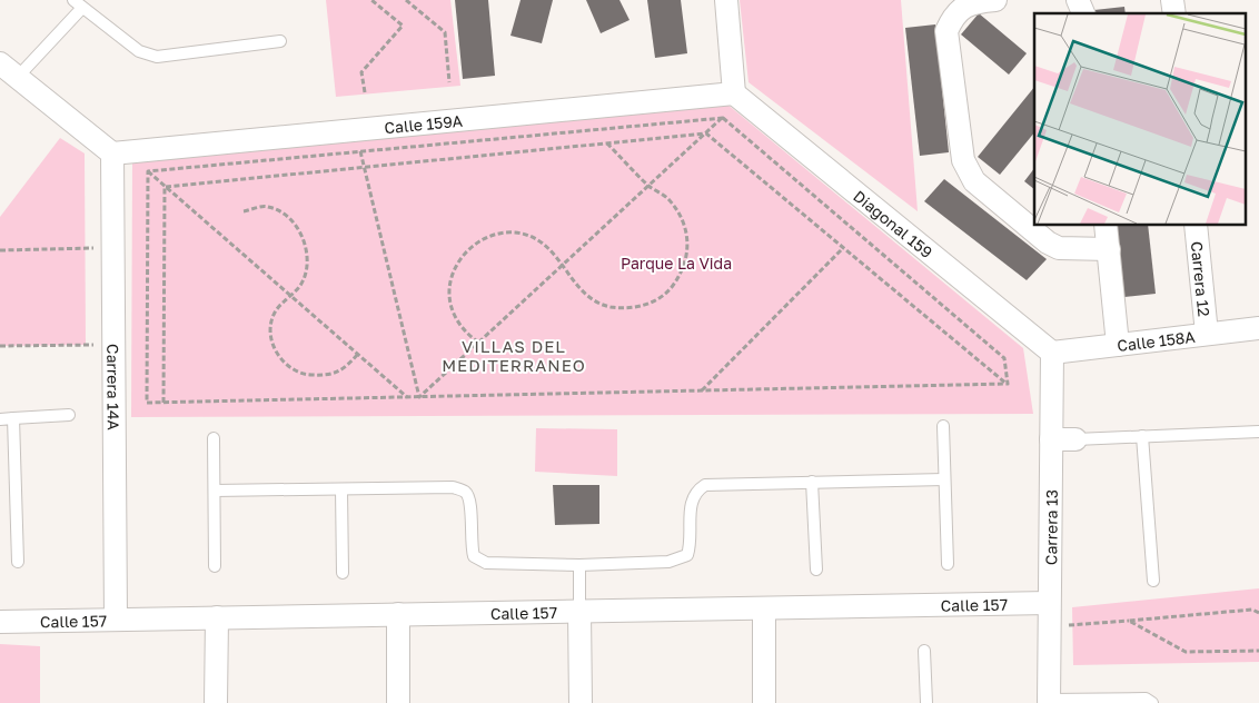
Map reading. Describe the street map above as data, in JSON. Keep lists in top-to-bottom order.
{
  "streets": {
    "street": [
      "Calle 159A",
      "Diagonal 159",
      "Carrera 12",
      "Calle 158A",
      "Carrera 14A",
      "Carrera 13",
      "Calle 157"
    ]
  },
  "crossings": [
    ["Calle 159A", "Diagonal 159"],
    ["Calle 159A", "Carrera 14A"],
    ["Diagonal 159", "Calle 158A"],
    ["Diagonal 159", "Carrera 13"],
    ["Carrera 12", "Calle 158A"],
    ["Calle 158A", "Carrera 13"],
    ["Carrera 14A", "Calle 157"],
    ["Carrera 13", "Calle 157"]
  ],
  "districts": ["VILLAS DEL MEDITERRANEO"],
  "parks": ["Parque La Vida"]
}
